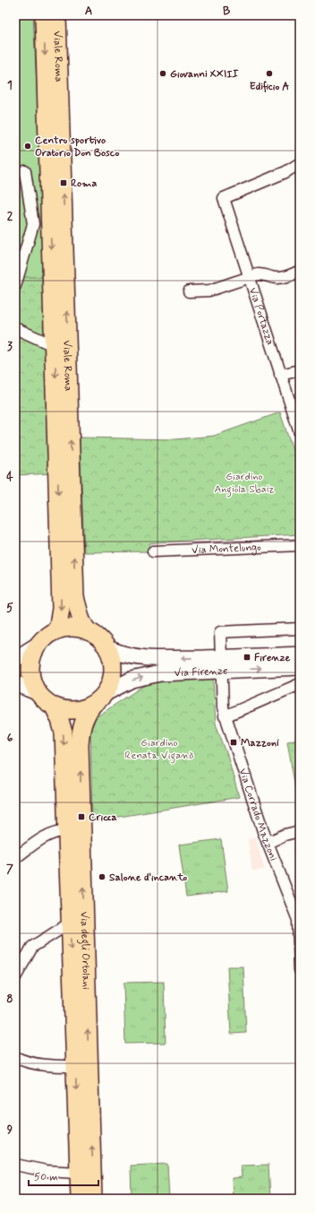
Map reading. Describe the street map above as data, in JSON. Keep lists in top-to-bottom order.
{
  "streets": {
    "main road": ["Viale Roma", "Via degli Ortolani"],
    "street": [
      "Via Portazza",
      "Via Montelungo",
      "Via Firenze",
      "Via Corrado Mazzoni"
    ]
  },
  "crossings": [
    ["Viale Roma", "Via Firenze"],
    ["Viale Roma", "Via degli Ortolani"],
    ["Via Firenze", "Via Corrado Mazzoni"],
    ["Via Firenze", "Via degli Ortolani"]
  ],
  "parks": ["Giardino Angiola Sbaiz", "Giardino Renata Viganò"],
  "places": {
    "other": [
      "Giovanni XXIII",
      "Edificio A",
      "Centro sportivo Oratorio Don Bosco",
      "Salone d'incanto"
    ],
    "transit": [
      "Roma",
      "Firenze",
      "Mazzoni",
      "Cricca"
    ]
  },
  "scale_bar": "50 m",
  "grid": {
    "columns": ["A", "B"],
    "rows": [
      "1",
      "2",
      "3",
      "4",
      "5",
      "6",
      "7",
      "8",
      "9"
    ]
  }
}
